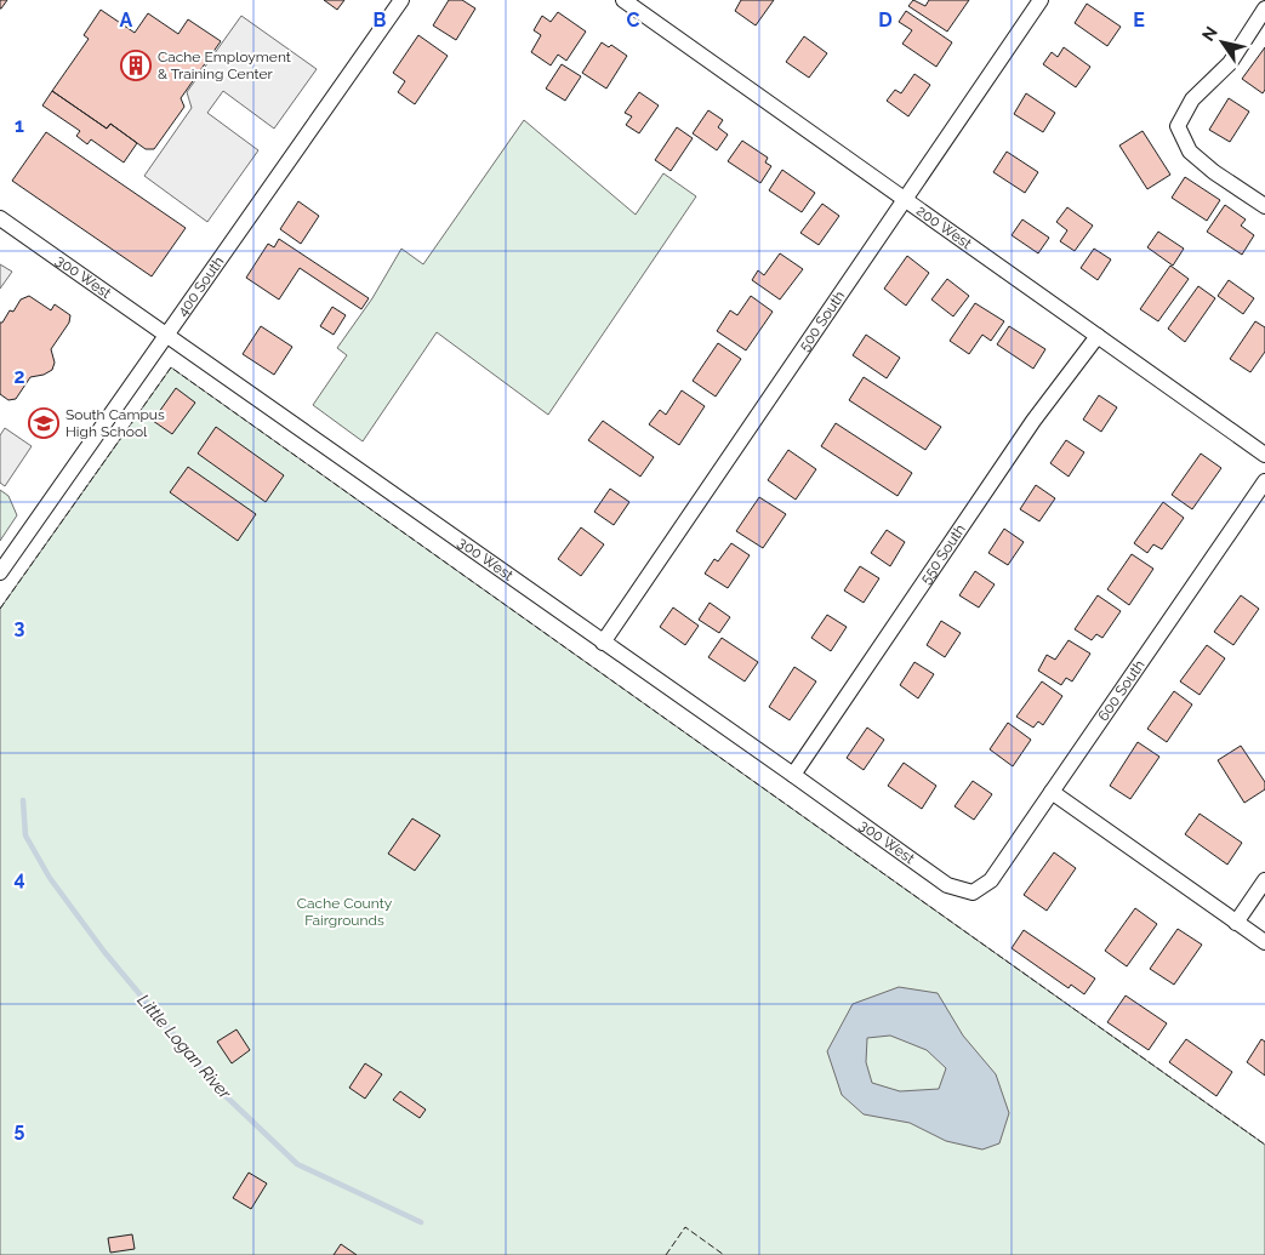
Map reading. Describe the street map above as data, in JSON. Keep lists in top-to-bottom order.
{
  "streets": {
    "street": [
      "200 West",
      "300 West",
      "400 South",
      "500 South",
      "550 South",
      "600 South"
    ]
  },
  "crossings": [
    ["200 West", "500 South"],
    ["200 West", "550 South"],
    ["300 West", "400 South"],
    ["300 West", "500 South"],
    ["300 West", "550 South"],
    ["300 West", "600 South"]
  ],
  "water": ["Little Logan River"],
  "parks": ["Cache County Fairgrounds"],
  "places": {
    "building": ["Cache Employment & Training Center"],
    "school or university": ["South Campus High School"]
  },
  "north": "top left",
  "grid": {
    "columns": [
      "A",
      "B",
      "C",
      "D",
      "E"
    ],
    "rows": [
      "1",
      "2",
      "3",
      "4",
      "5"
    ]
  }
}
